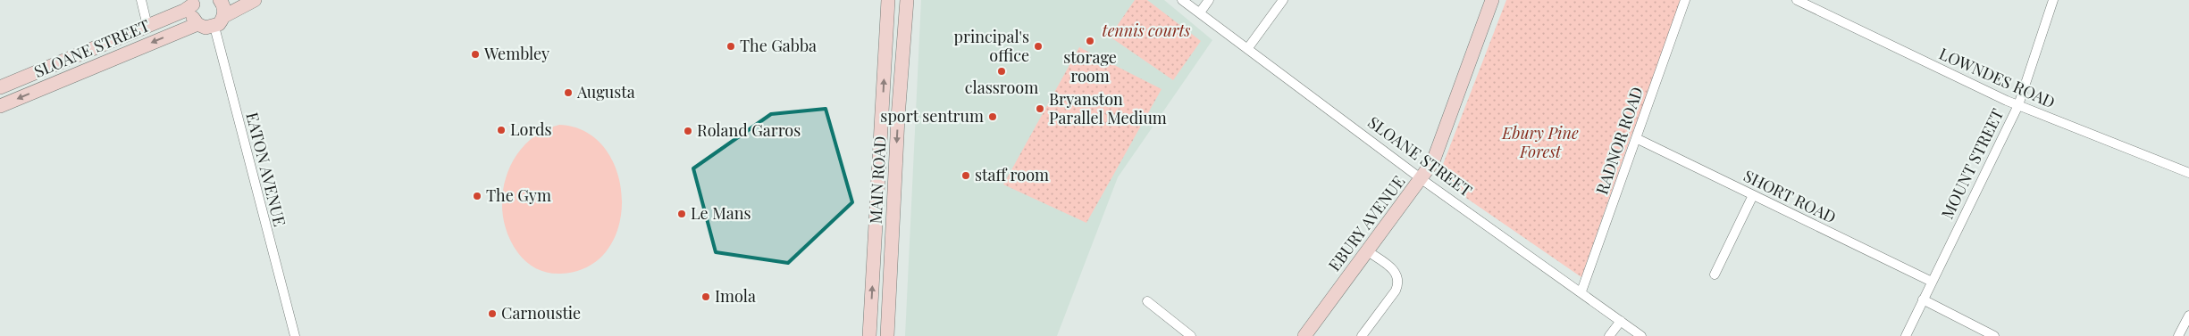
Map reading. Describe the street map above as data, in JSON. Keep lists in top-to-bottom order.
{
  "streets": {
    "street": [
      "SLOANE STREET",
      "LOWNDES ROAD",
      "RADNOR ROAD",
      "MOUNT STREET",
      "EATON AVENUE",
      "MAIN ROAD",
      "SHORT ROAD",
      "EBURY AVENUE"
    ]
  },
  "crossings": [
    ["SLOANE STREET", "RADNOR ROAD"],
    ["SLOANE STREET", "EBURY AVENUE"],
    ["LOWNDES ROAD", "MOUNT STREET"],
    ["RADNOR ROAD", "SHORT ROAD"],
    ["MOUNT STREET", "SHORT ROAD"]
  ],
  "parks": ["tennis courts", "Ebury Pine Forest"],
  "places": [
    "storage room",
    "The Gabba",
    "principal's office",
    "Wembley",
    "classroom",
    "Augusta",
    "Bryanston Parallel Medium",
    "sport sentrum",
    "Lords",
    "Roland Garros",
    "staff room",
    "The Gym",
    "Le Mans",
    "Imola",
    "Carnoustie"
  ]
}
